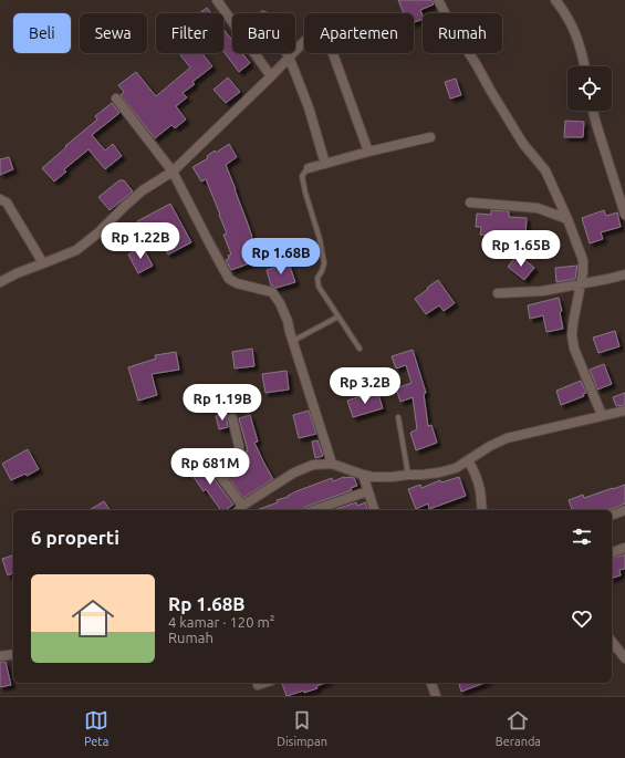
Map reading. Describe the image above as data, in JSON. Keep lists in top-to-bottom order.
{
  "page": {
    "chip": [
      "Beli",
      "Sewa",
      "Filter",
      "Baru",
      "Apartemen",
      "Rumah"
    ],
    "price": [
      "Rp 1.22B",
      "Rp 1.65B",
      "Rp 1.68B",
      "Rp 3.2B",
      "Rp 1.19B",
      "Rp 681M"
    ],
    "heading": "6 properti",
    "list": [
      {
        "name": "Rp 1.68B",
        "note": "4 kamar · 120 m² · Rumah"
      }
    ],
    "tabs": ["Peta", "Disimpan", "Beranda"]
  }
}
